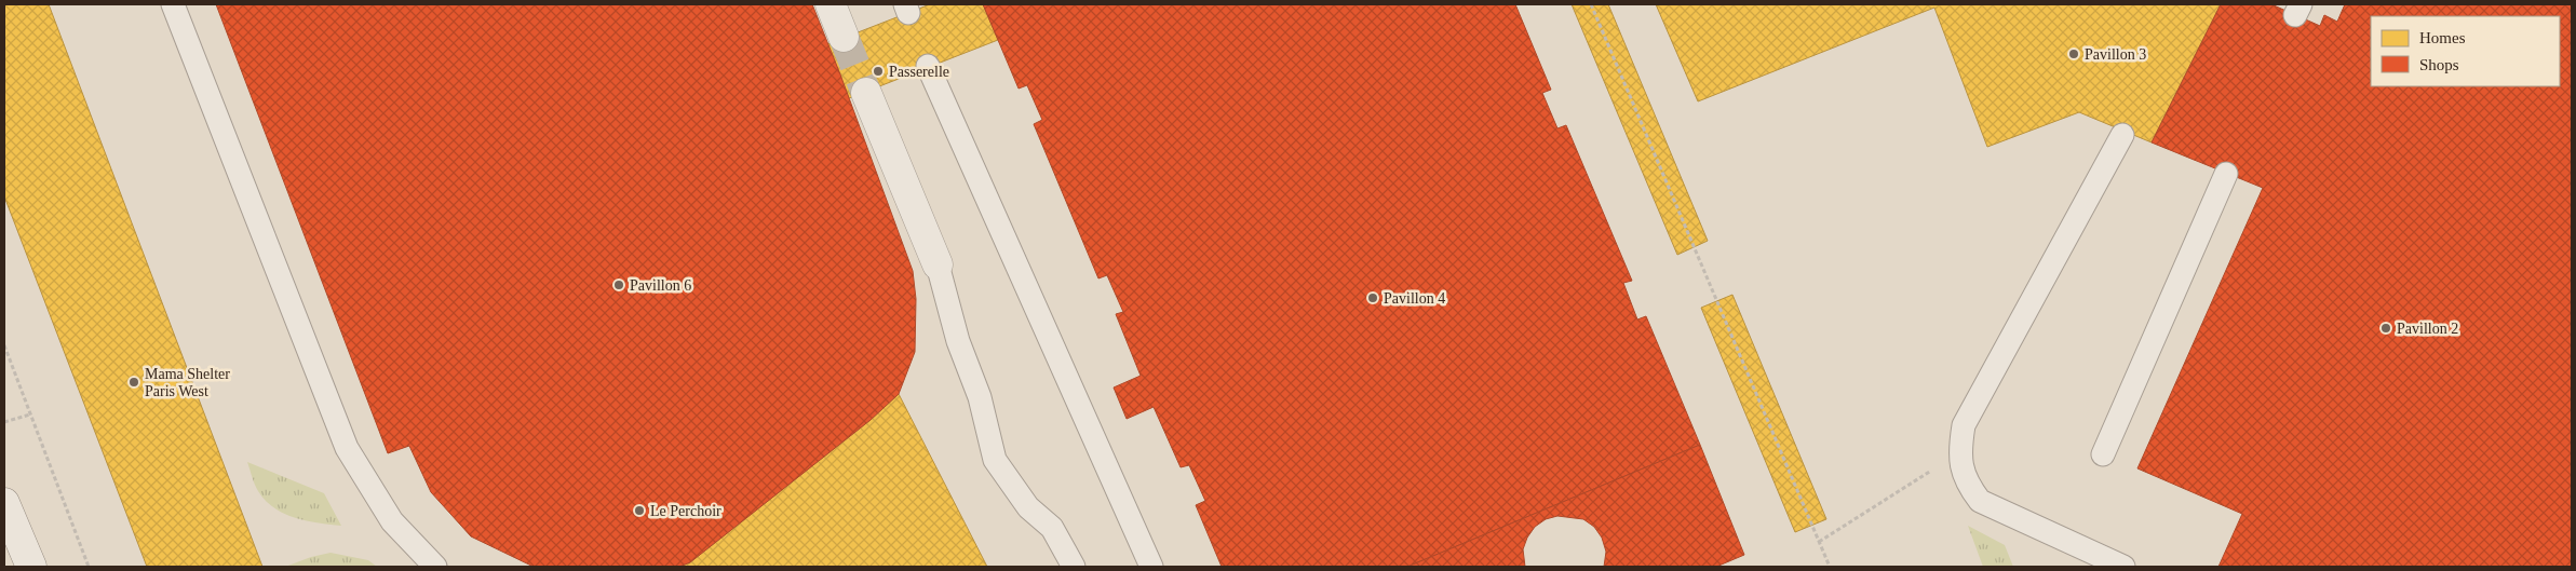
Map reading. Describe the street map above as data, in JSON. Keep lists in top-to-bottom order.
{
  "places": [
    "Pavillon 3",
    "Passerelle",
    "Pavillon 6",
    "Pavillon 4",
    "Pavillon 2",
    "Mama Shelter Paris West",
    "Le Perchoir"
  ],
  "legend": ["Homes", "Shops"]
}
